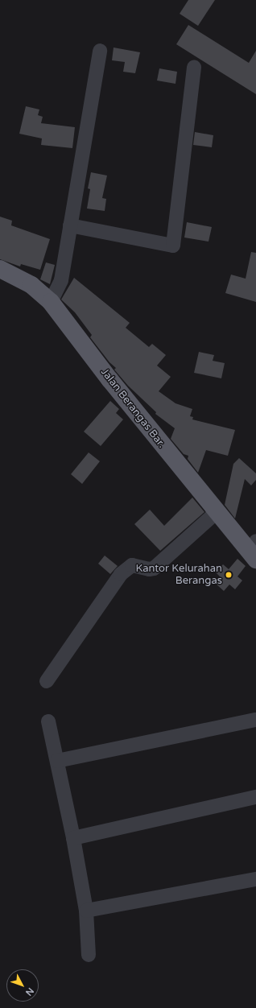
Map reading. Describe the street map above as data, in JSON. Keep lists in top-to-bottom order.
{
  "streets": {
    "main road": ["Jalan Berangas Bar."]
  },
  "places": ["Kantor Kelurahan Berangas"],
  "north": "bottom right"
}
